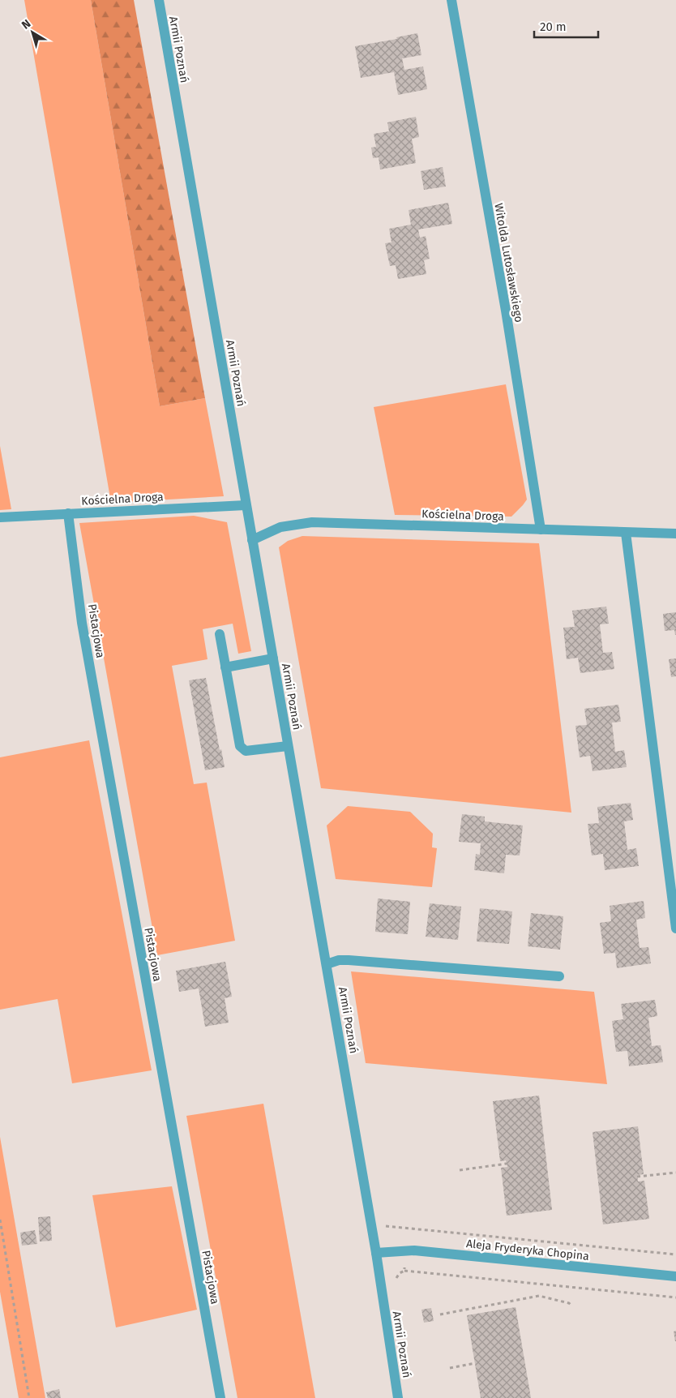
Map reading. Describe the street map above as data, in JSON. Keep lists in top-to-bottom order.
{
  "streets": {
    "street": [
      "Armii Poznań",
      "Witolda Lutosławskiego",
      "Kościelna Droga",
      "Pistacjowa",
      "Aleja Fryderyka Chopina"
    ]
  },
  "crossings": [
    ["Armii Poznań", "Kościelna Droga"],
    ["Armii Poznań", "Aleja Fryderyka Chopina"],
    ["Witolda Lutosławskiego", "Kościelna Droga"],
    ["Kościelna Droga", "Pistacjowa"]
  ],
  "scale_bar": "20 m",
  "north": "top left"
}
